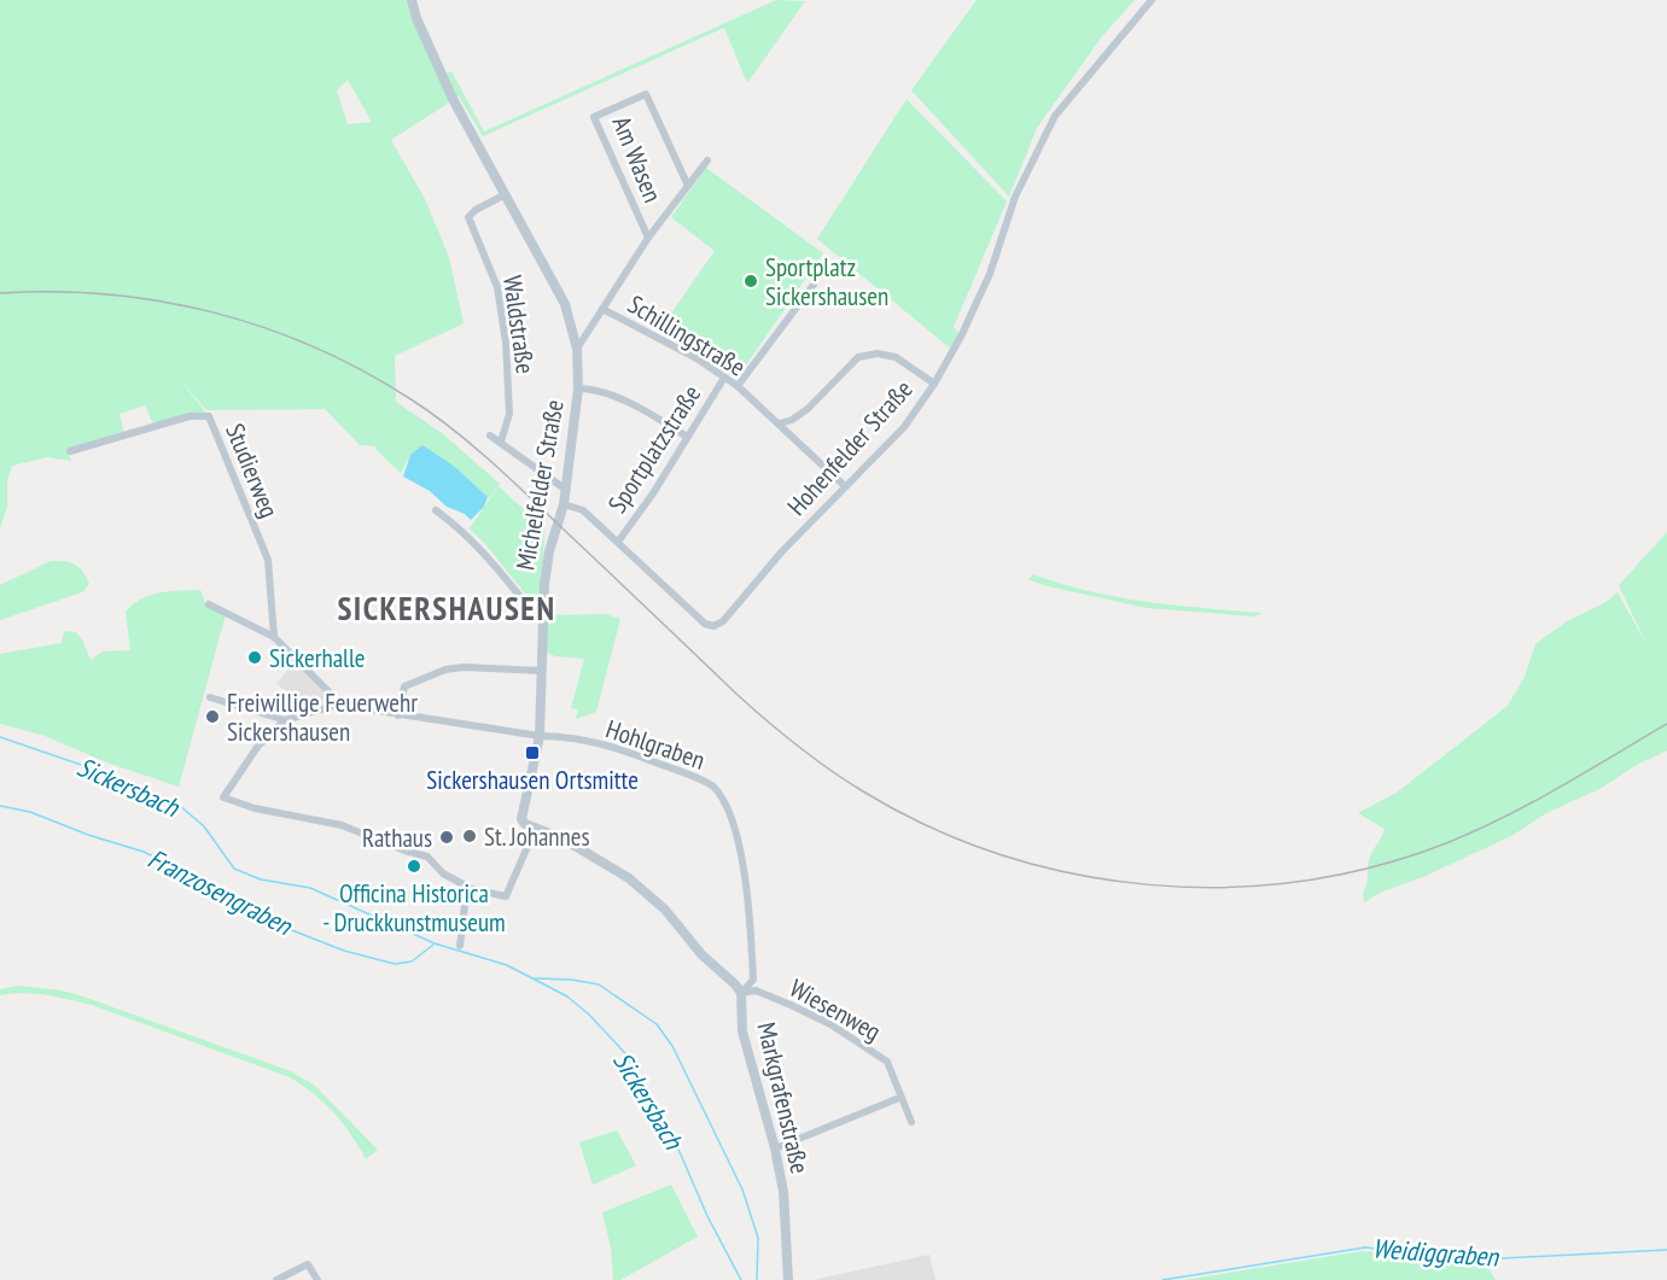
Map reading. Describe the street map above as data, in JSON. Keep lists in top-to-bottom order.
{
  "streets": {
    "street": [
      "Am Wasen",
      "Waldstraße",
      "Schillingstraße",
      "Hohenfelder Straße",
      "Sportplatzstraße",
      "Studierweg",
      "Michelfelder Straße",
      "Hohlgraben",
      "Wiesenweg",
      "Markgrafenstraße"
    ]
  },
  "crossings": [
    ["Waldstraße", "Michelfelder Straße"],
    ["Schillingstraße", "Hohenfelder Straße"],
    ["Schillingstraße", "Sportplatzstraße"],
    ["Hohenfelder Straße", "Sportplatzstraße"],
    ["Hohenfelder Straße", "Michelfelder Straße"],
    ["Michelfelder Straße", "Hohlgraben"],
    ["Michelfelder Straße", "Markgrafenstraße"],
    ["Hohlgraben", "Wiesenweg"],
    ["Hohlgraben", "Markgrafenstraße"],
    ["Wiesenweg", "Markgrafenstraße"]
  ],
  "districts": ["SICKERSHAUSEN"],
  "water": ["Sickersbach", "Franzosengraben", "Weidiggraben"],
  "places": {
    "other": [
      "Sportplatz Sickershausen",
      "Sickerhalle",
      "Freiwillige Feuerwehr Sickershausen",
      "St. Johannes",
      "Rathaus",
      "Officina Historica - Druckkunstmuseum"
    ],
    "transit": ["Sickershausen Ortsmitte"]
  }
}
